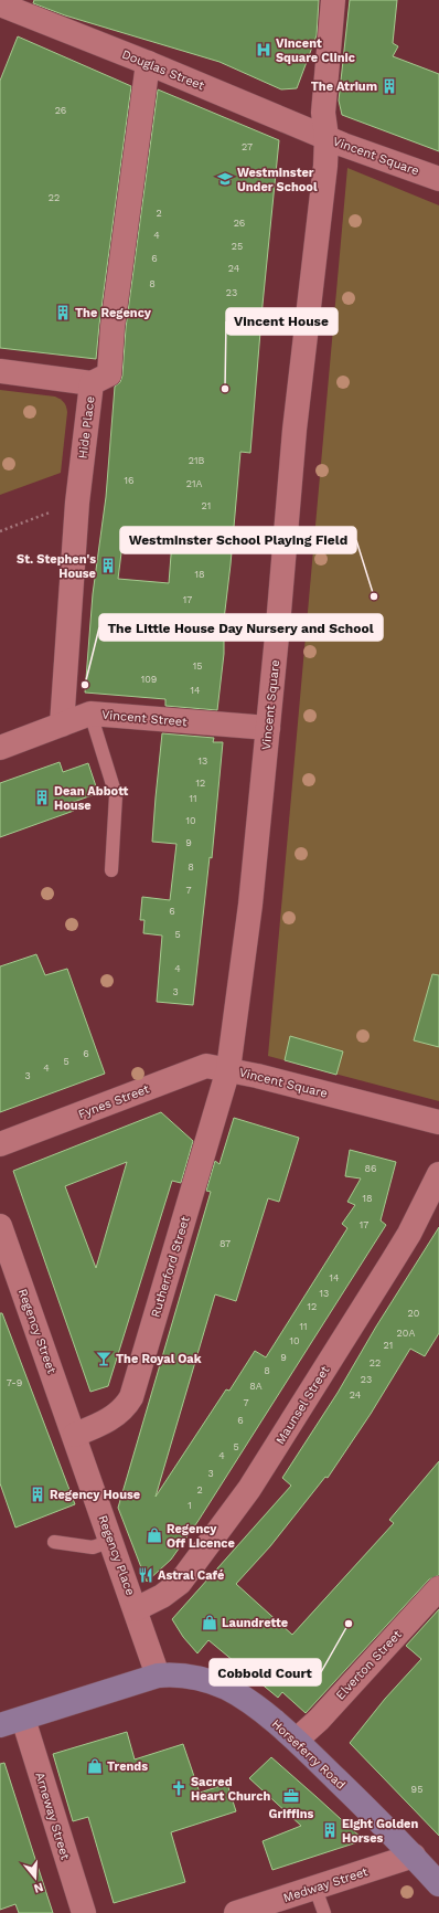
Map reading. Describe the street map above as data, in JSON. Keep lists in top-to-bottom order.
{
  "streets": {
    "main road": ["Horseferry Road"],
    "street": [
      "Douglas Street",
      "Vincent Square",
      "Hide Place",
      "Vincent Street",
      "Fynes Street",
      "Rutherford Street",
      "Regency Street",
      "Maunsel Street",
      "Regency Place",
      "Elverton Street",
      "Arneway Street",
      "Medway Street"
    ]
  },
  "crossings": [
    ["Douglas Street", "Vincent Square"],
    ["Douglas Street", "Hide Place"],
    ["Vincent Square", "Vincent Street"],
    ["Vincent Square", "Fynes Street"],
    ["Vincent Square", "Rutherford Street"],
    ["Hide Place", "Vincent Street"],
    ["Fynes Street", "Rutherford Street"],
    ["Rutherford Street", "Regency Street"],
    ["Rutherford Street", "Regency Place"],
    ["Regency Street", "Regency Place"],
    ["Maunsel Street", "Regency Place"],
    ["Regency Place", "Horseferry Road"],
    ["Elverton Street", "Horseferry Road"],
    ["Horseferry Road", "Arneway Street"],
    ["Horseferry Road", "Medway Street"]
  ],
  "places": {
    "hospital": ["Vincent Square Clinic"],
    "building": [
      "The Atrium",
      "The Regency",
      "St. Stephen's House",
      "Dean Abbott House",
      "Regency House",
      "Eight Golden Horses"
    ],
    "school or university": ["Westminster Under School"],
    "other": [
      "Vincent House",
      "Westminster School Playing Field",
      "The Little House Day Nursery and School",
      "Cobbold Court"
    ],
    "bar": ["The Royal Oak"],
    "shop": ["Regency Off Licence", "Laundrette", "Trends"],
    "restaurant": ["Astral Café"],
    "church": ["Sacred Heart Church"],
    "office": ["Griffins"]
  },
  "house_numbers": [
    "26",
    "27",
    "22",
    "2",
    "26",
    "4",
    "25",
    "6",
    "24",
    "8",
    "23",
    "21B",
    "16",
    "21A",
    "21",
    "18",
    "17",
    "15",
    "109",
    "14",
    "13",
    "12",
    "11",
    "10",
    "9",
    "8",
    "7",
    "6",
    "5",
    "4",
    "3",
    "6",
    "5",
    "4",
    "3",
    "86",
    "18",
    "17",
    "87",
    "14",
    "13",
    "12",
    "20",
    "11",
    "20A",
    "10",
    "21",
    "9",
    "22",
    "8",
    "23",
    "7-9",
    "8A",
    "24",
    "7",
    "6",
    "5",
    "4",
    "3",
    "2",
    "1",
    "95"
  ],
  "north": "bottom"
}
